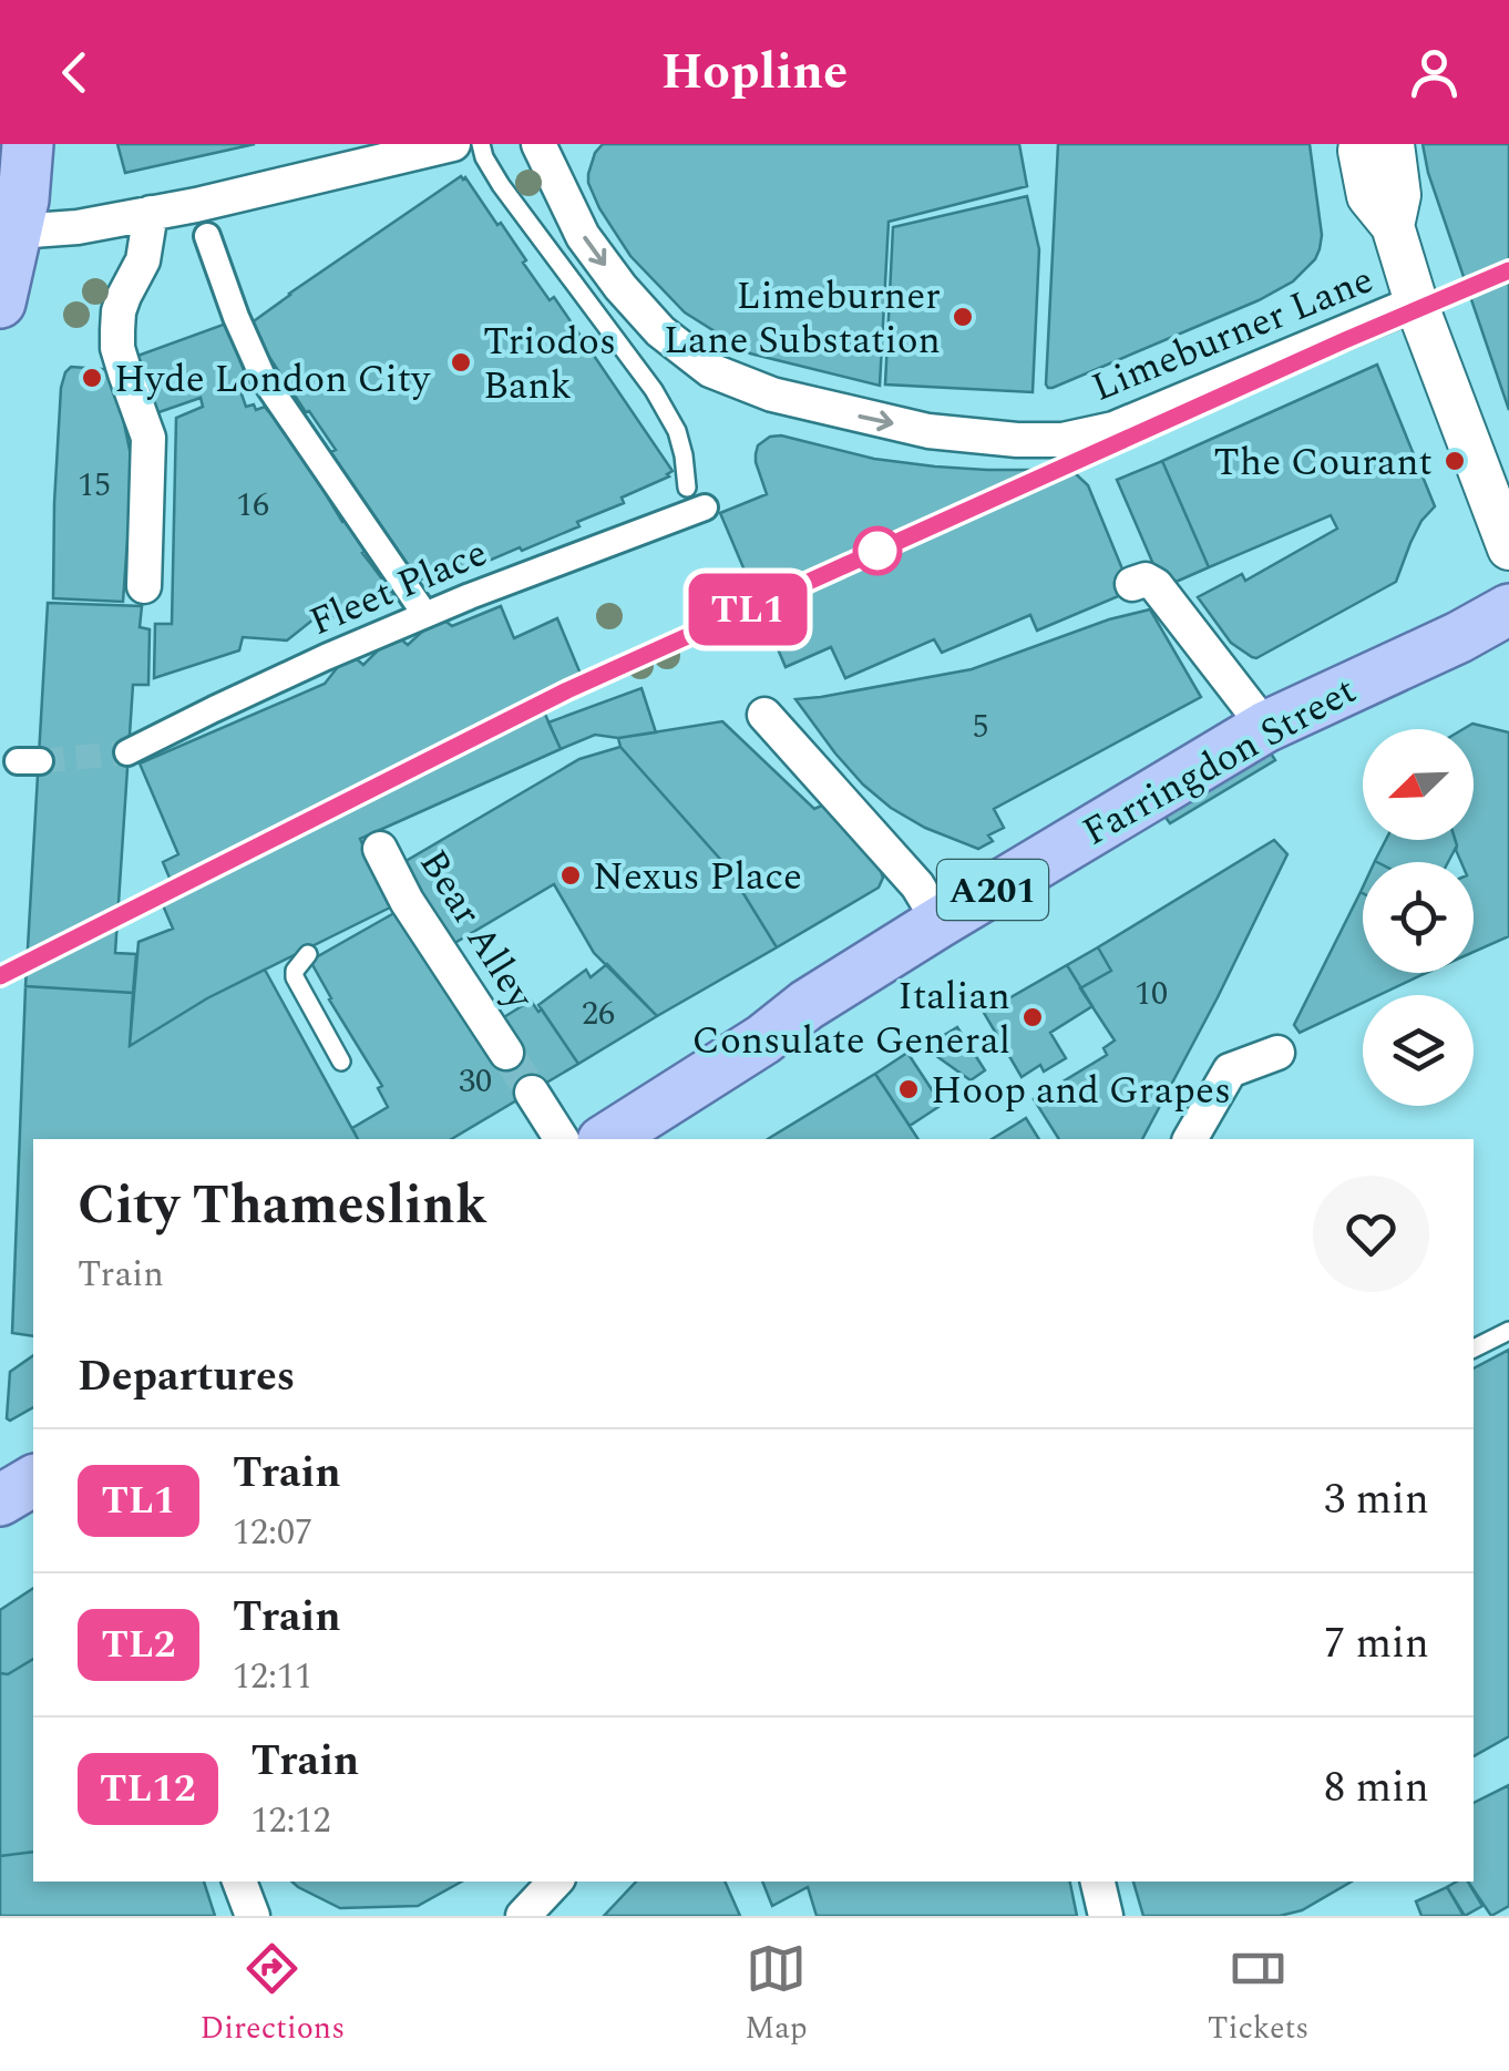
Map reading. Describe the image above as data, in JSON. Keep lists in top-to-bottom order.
{
  "streets": {
    "main road": ["Farringdon Street", "A201"],
    "street": ["Limeburner Lane", "Fleet Place", "Bear Alley"]
  },
  "one_way": ["Limeburner Lane"],
  "places": [
    "Limeburner Lane Substation",
    "Triodos Bank",
    "Hyde London City",
    "The Courant",
    "Nexus Place",
    "Italian Consulate General",
    "Hoop and Grapes"
  ],
  "house_numbers": [
    "15",
    "16",
    "5",
    "10",
    "26",
    "30"
  ],
  "north": "bottom left",
  "page": {
    "header": "Hopline",
    "on_map": "TL1",
    "heading": [
      ["City Thameslink", "Train"],
      "Departures"
    ],
    "list": [
      {
        "mark": "TL1",
        "name": "Train",
        "note": "12:07",
        "value": "3 min"
      },
      {
        "mark": "TL2",
        "name": "Train",
        "note": "12:11",
        "value": "7 min"
      },
      {
        "mark": "TL12",
        "name": "Train",
        "note": "12:12",
        "value": "8 min"
      }
    ],
    "tabs": ["Directions", "Map", "Tickets"]
  }
}
